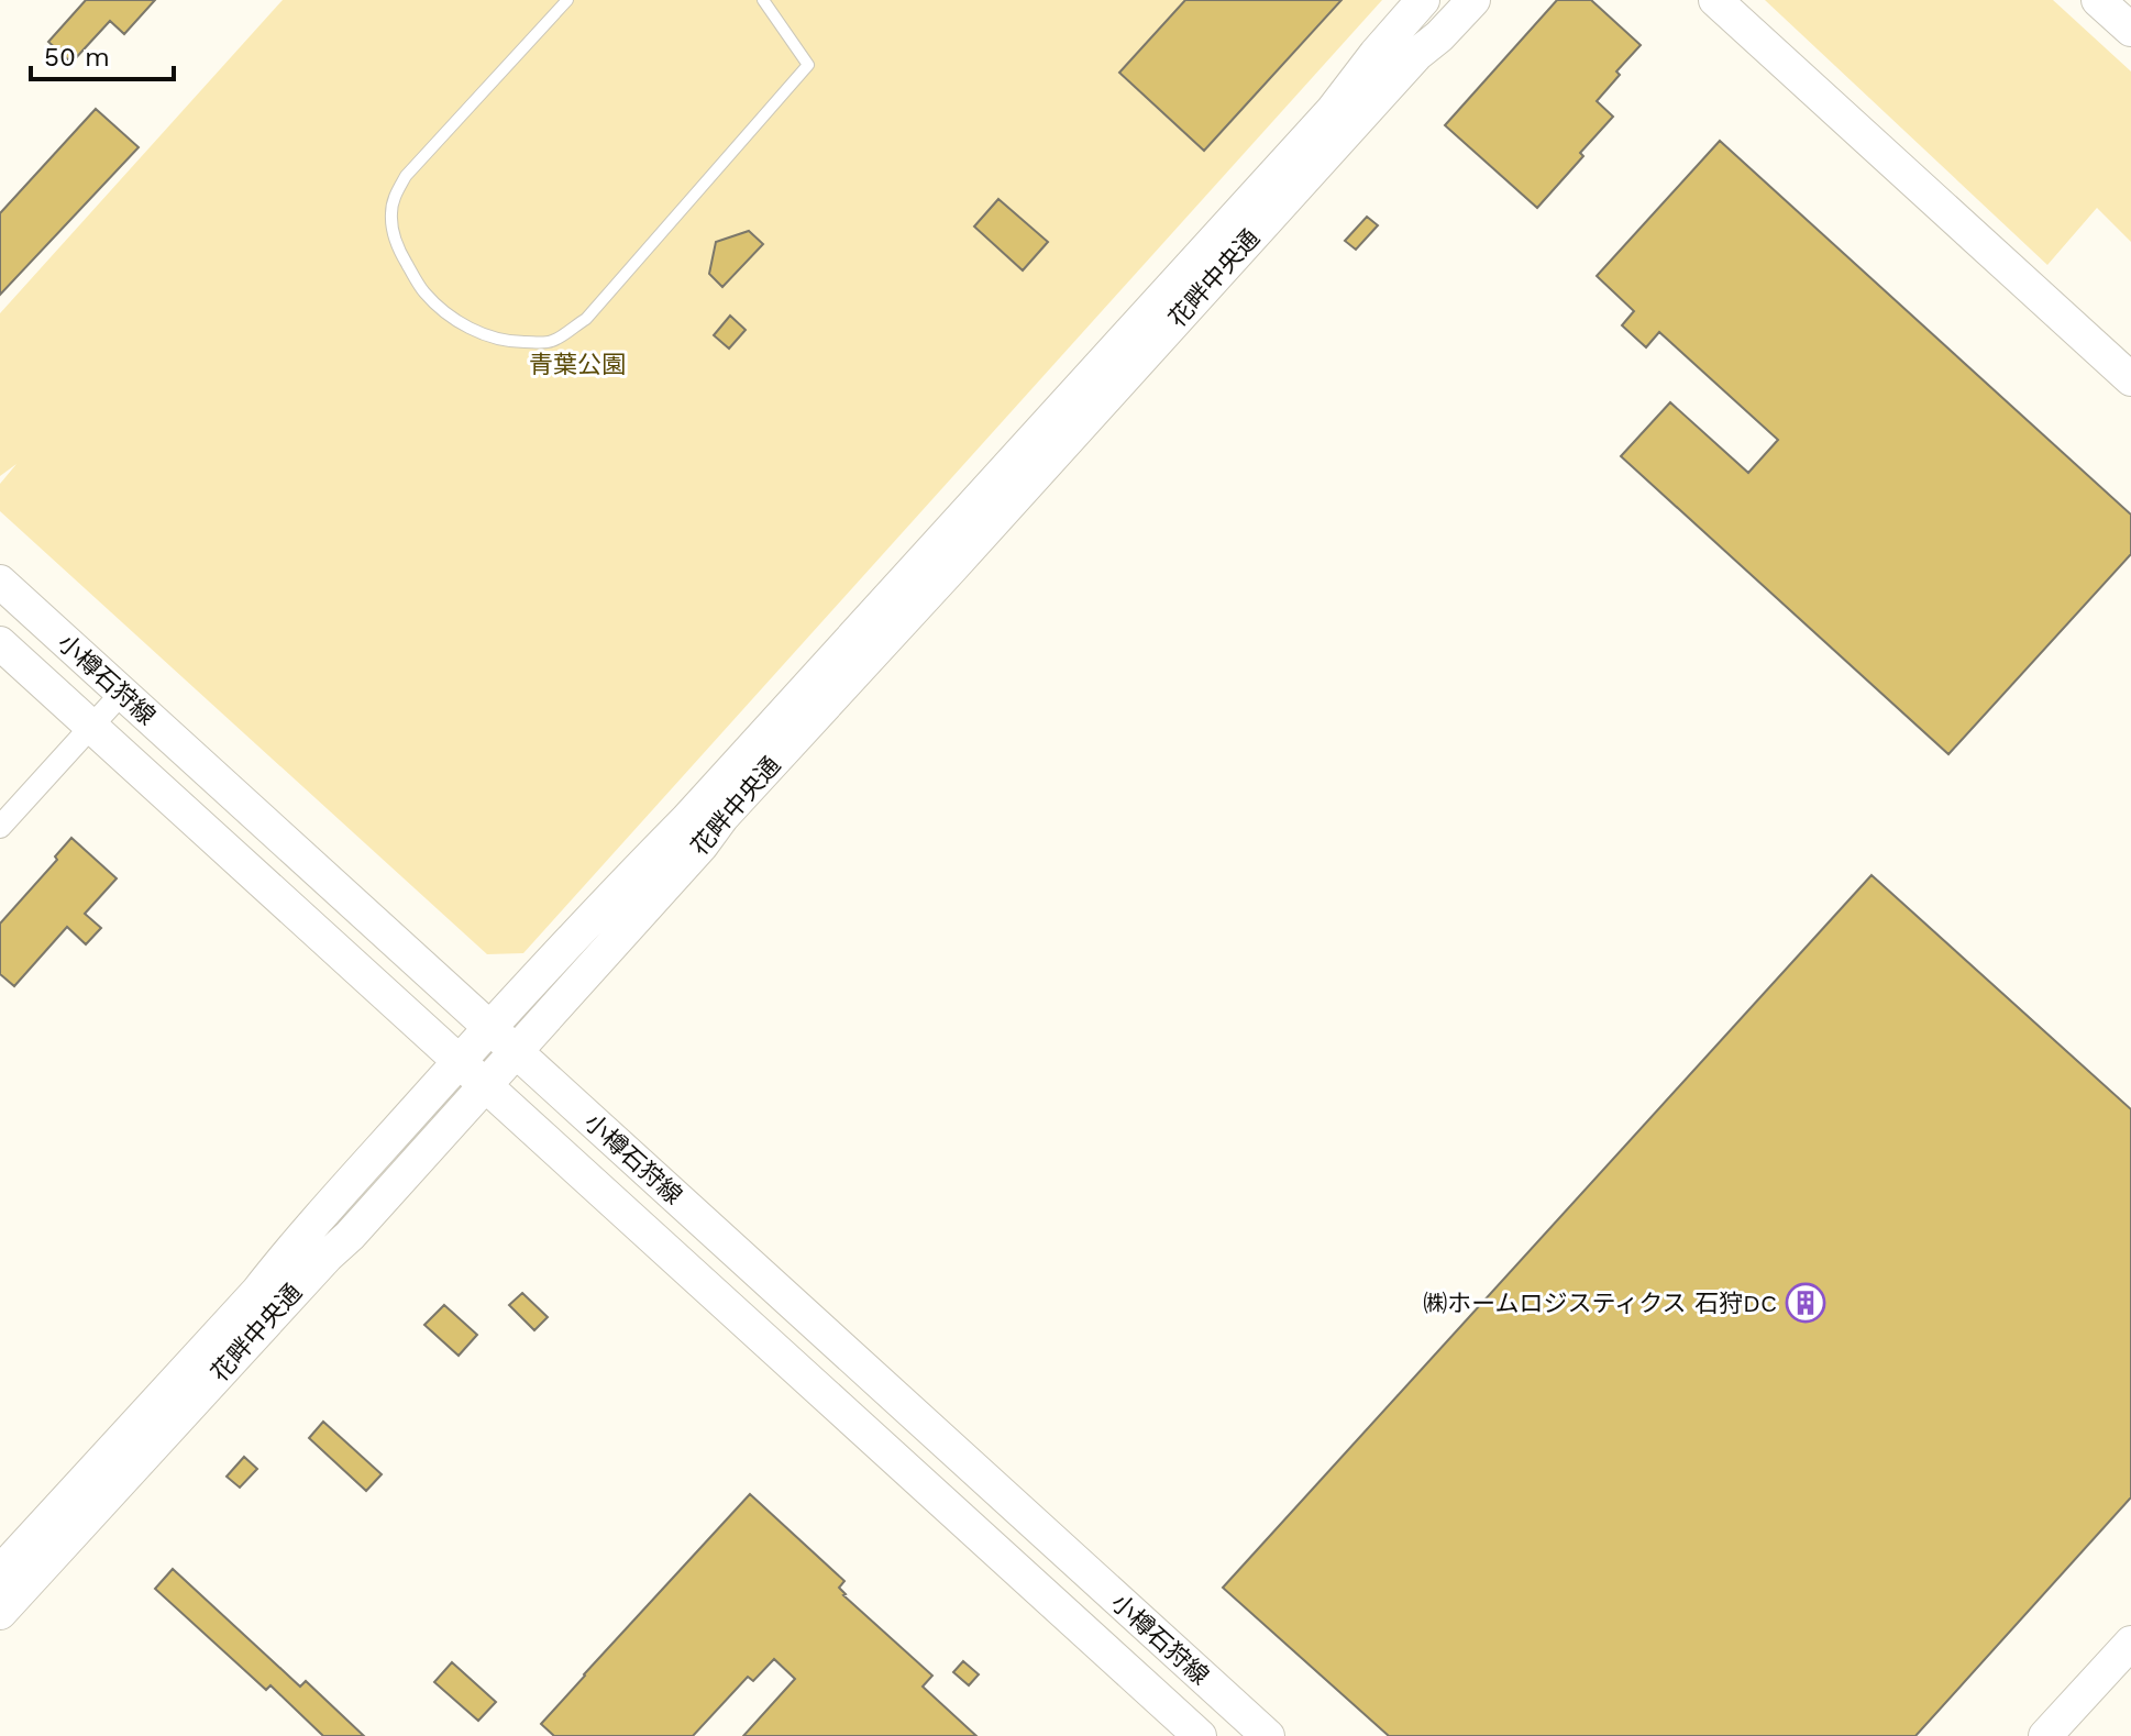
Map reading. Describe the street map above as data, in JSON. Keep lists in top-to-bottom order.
{
  "streets": {
    "street": ["花畔中央通", "小樽石狩線"]
  },
  "crossings": [
    ["花畔中央通", "小樽石狩線"]
  ],
  "parks": ["青葉公園"],
  "places": {
    "building": ["㈱ホームロジスティクス 石狩DC"]
  },
  "scale_bar": "50 m"
}
